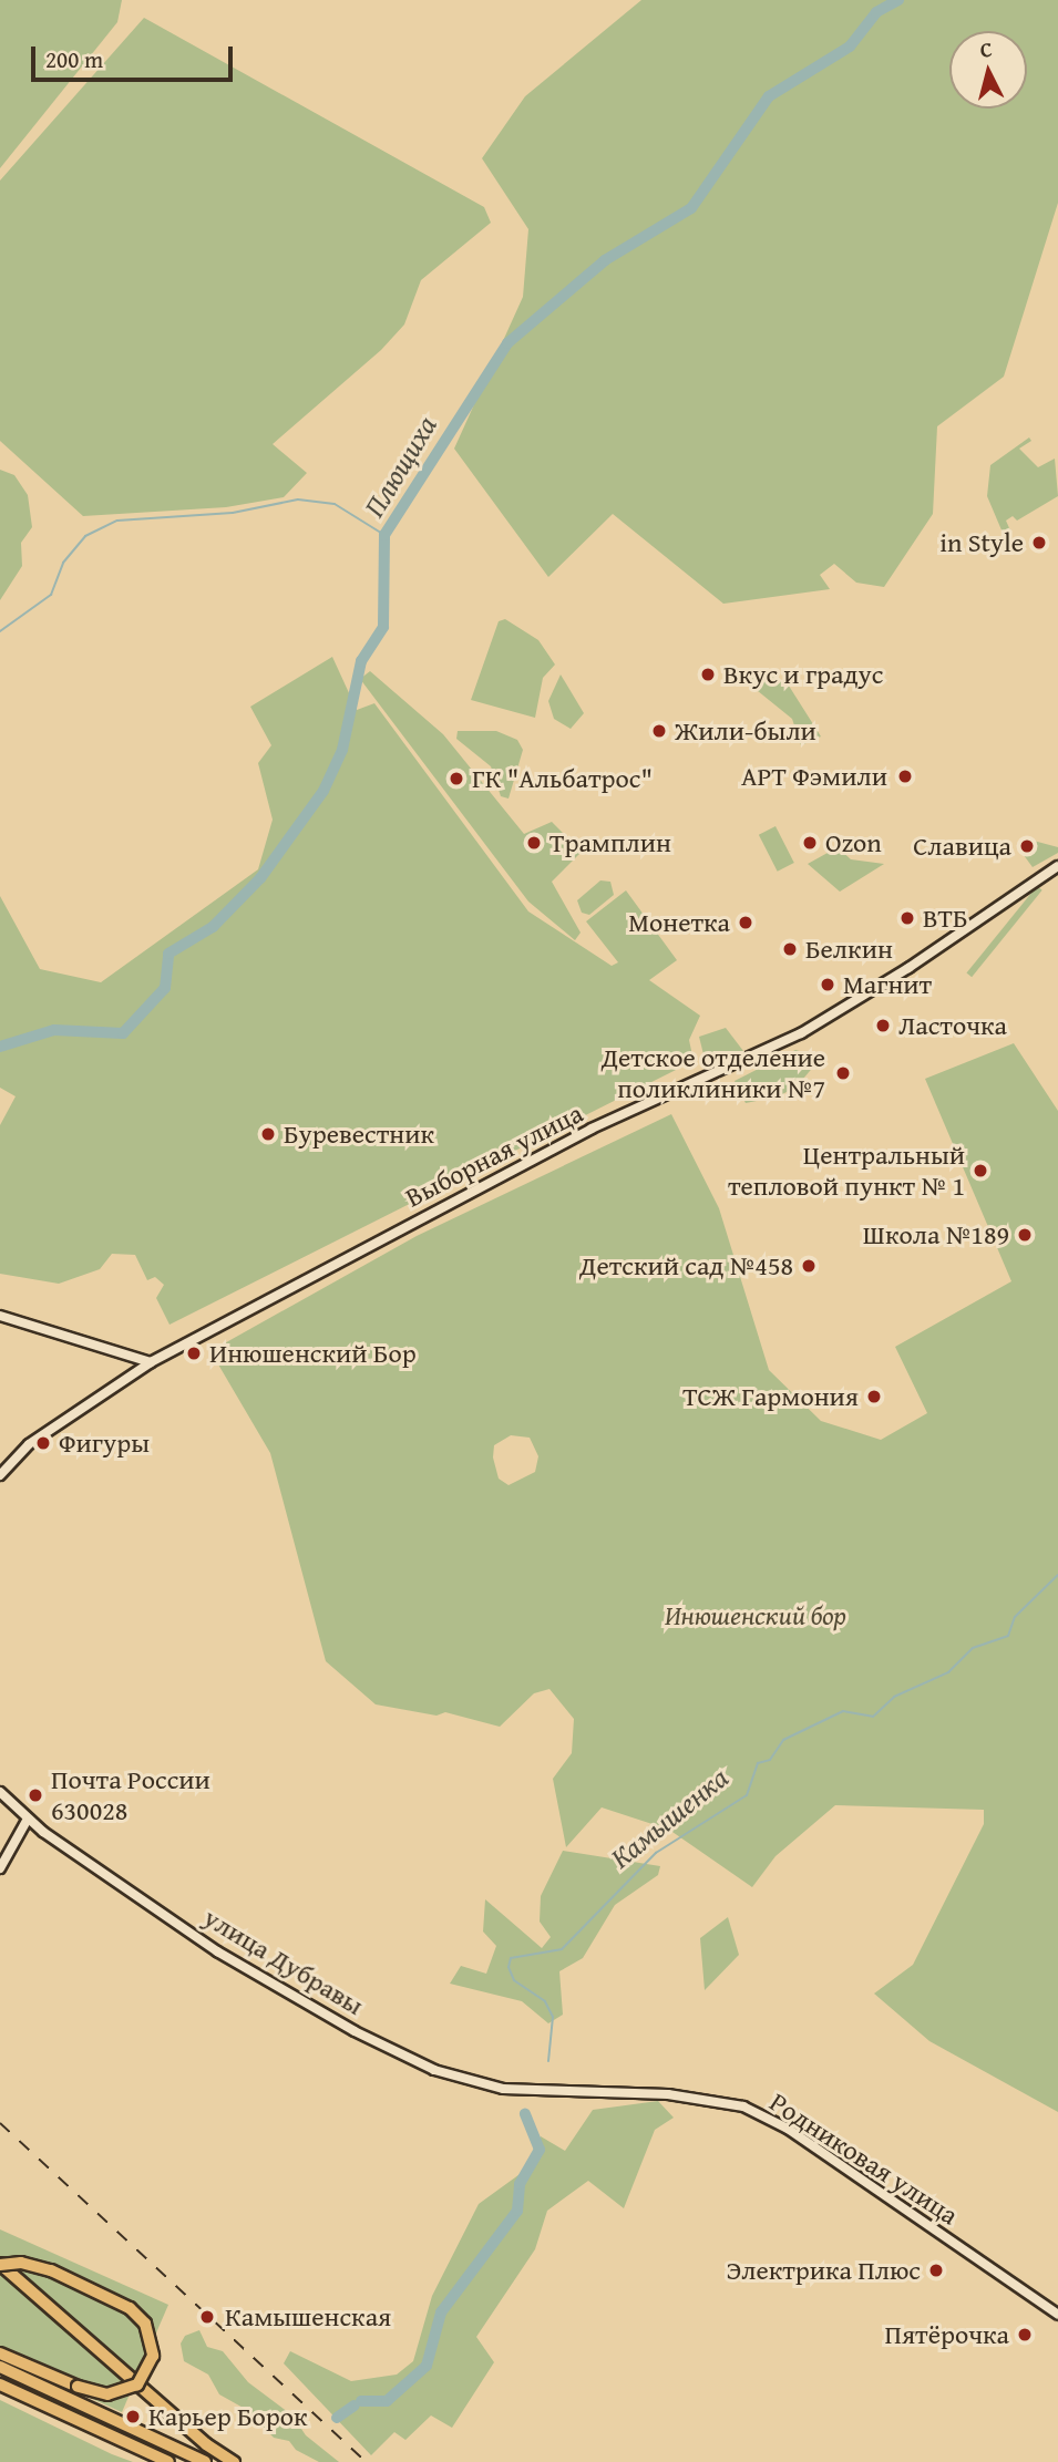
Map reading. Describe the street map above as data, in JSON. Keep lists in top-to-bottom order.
{
  "streets": {
    "main road": ["Выборная улица", "улица Дубравы", "Родниковая улица"]
  },
  "crossings": [
    ["улица Дубравы", "Родниковая улица"]
  ],
  "water": ["Плющиха", "Камышенка"],
  "parks": ["Инюшенский бор"],
  "places": [
    "in Style",
    "Вкус и градус",
    "Жили-были",
    "АРТ Фэмили",
    "ГК \"Альбатрос\"",
    "Трамплин",
    "Ozon",
    "Славица",
    "ВТБ",
    "Монетка",
    "Белкин",
    "Магнит",
    "Ласточка",
    "Детское отделение поликлиники №7",
    "Буревестник",
    "Центральный тепловой пункт № 1",
    "Школа №189",
    "Детский сад №458",
    "Инюшенский Бор",
    "ТСЖ Гармония",
    "Фигуры",
    "Почта России 630028",
    "Электрика Плюс",
    "Камышенская",
    "Пятёрочка",
    "Карьер Борок"
  ],
  "scale_bar": "200 m",
  "north": "top"
}
